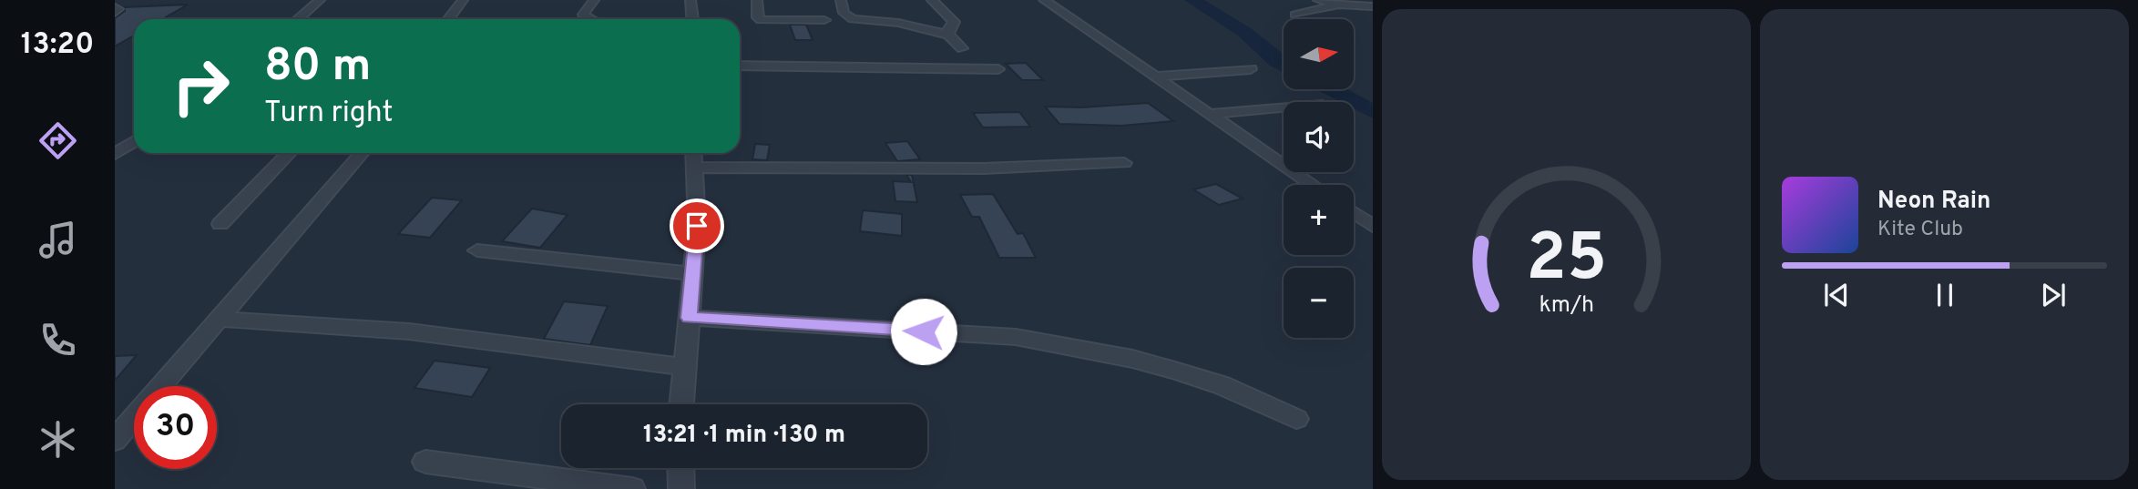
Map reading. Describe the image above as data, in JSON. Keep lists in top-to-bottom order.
{
  "north": "right",
  "page": {
    "tabs": "13:20",
    "map_buttons": ["+", "−"],
    "turn": ["80 m", "Turn right"],
    "song": ["Neon Rain", "Kite Club"],
    "limit": "30",
    "trip": "13:21 · 1 min · 130 m",
    "gauge": ["25", "km/h"]
  }
}
